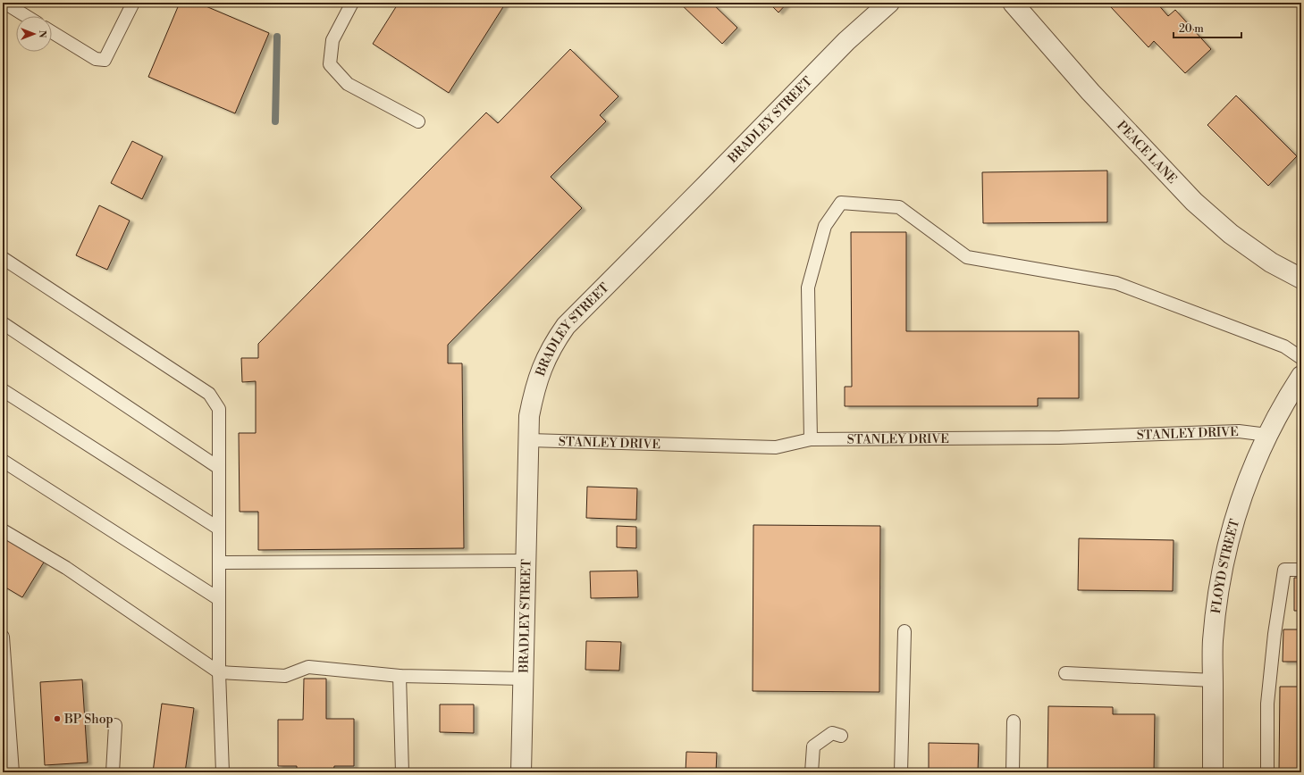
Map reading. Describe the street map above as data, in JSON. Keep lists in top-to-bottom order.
{
  "streets": {
    "street": ["BRADLEY STREET", "PEACE LANE", "FLOYD STREET"],
    "lane": ["STANLEY DRIVE"]
  },
  "crossings": [
    ["BRADLEY STREET", "STANLEY DRIVE"],
    ["STANLEY DRIVE", "FLOYD STREET"]
  ],
  "places": ["BP Shop"],
  "scale_bar": "20 m",
  "north": "right"
}
